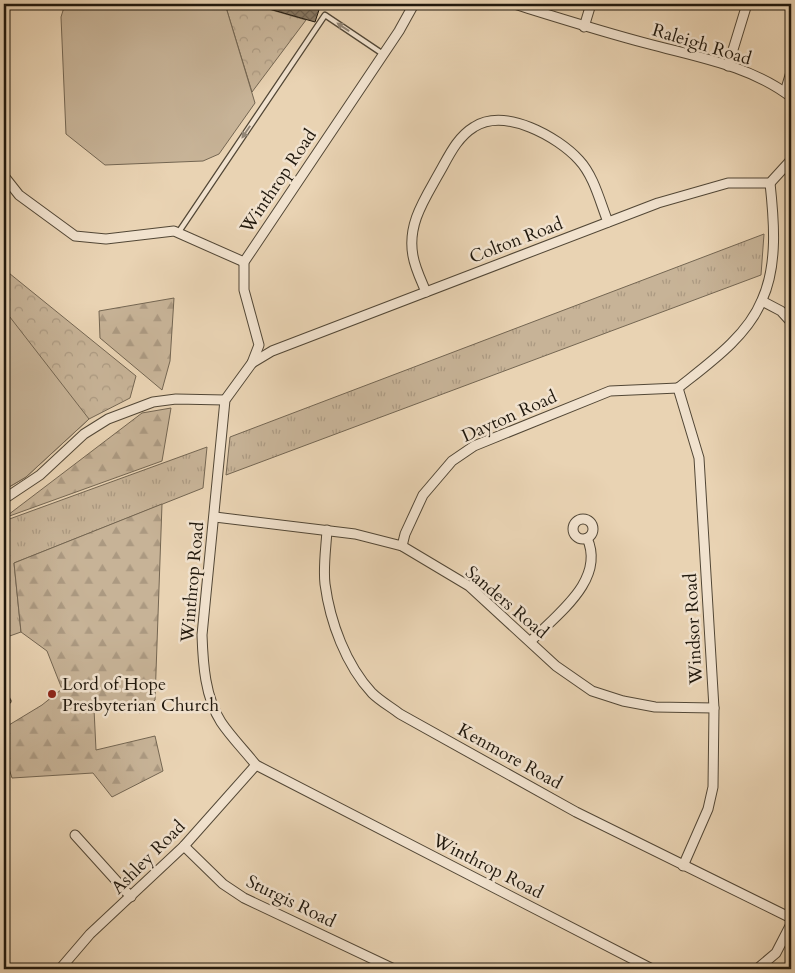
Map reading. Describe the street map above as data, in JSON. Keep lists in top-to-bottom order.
{
  "streets": {
    "street": [
      "Raleigh Road",
      "Winthrop Road",
      "Colton Road",
      "Dayton Road",
      "Sanders Road",
      "Windsor Road",
      "Kenmore Road",
      "Ashley Road",
      "Sturgis Road"
    ]
  },
  "crossings": [
    ["Winthrop Road", "Sanders Road"],
    ["Winthrop Road", "Ashley Road"],
    ["Dayton Road", "Sanders Road"],
    ["Dayton Road", "Windsor Road"],
    ["Sanders Road", "Windsor Road"],
    ["Sanders Road", "Kenmore Road"],
    ["Windsor Road", "Kenmore Road"],
    ["Ashley Road", "Sturgis Road"]
  ],
  "places": ["Lord of Hope Presbyterian Church"]
}
